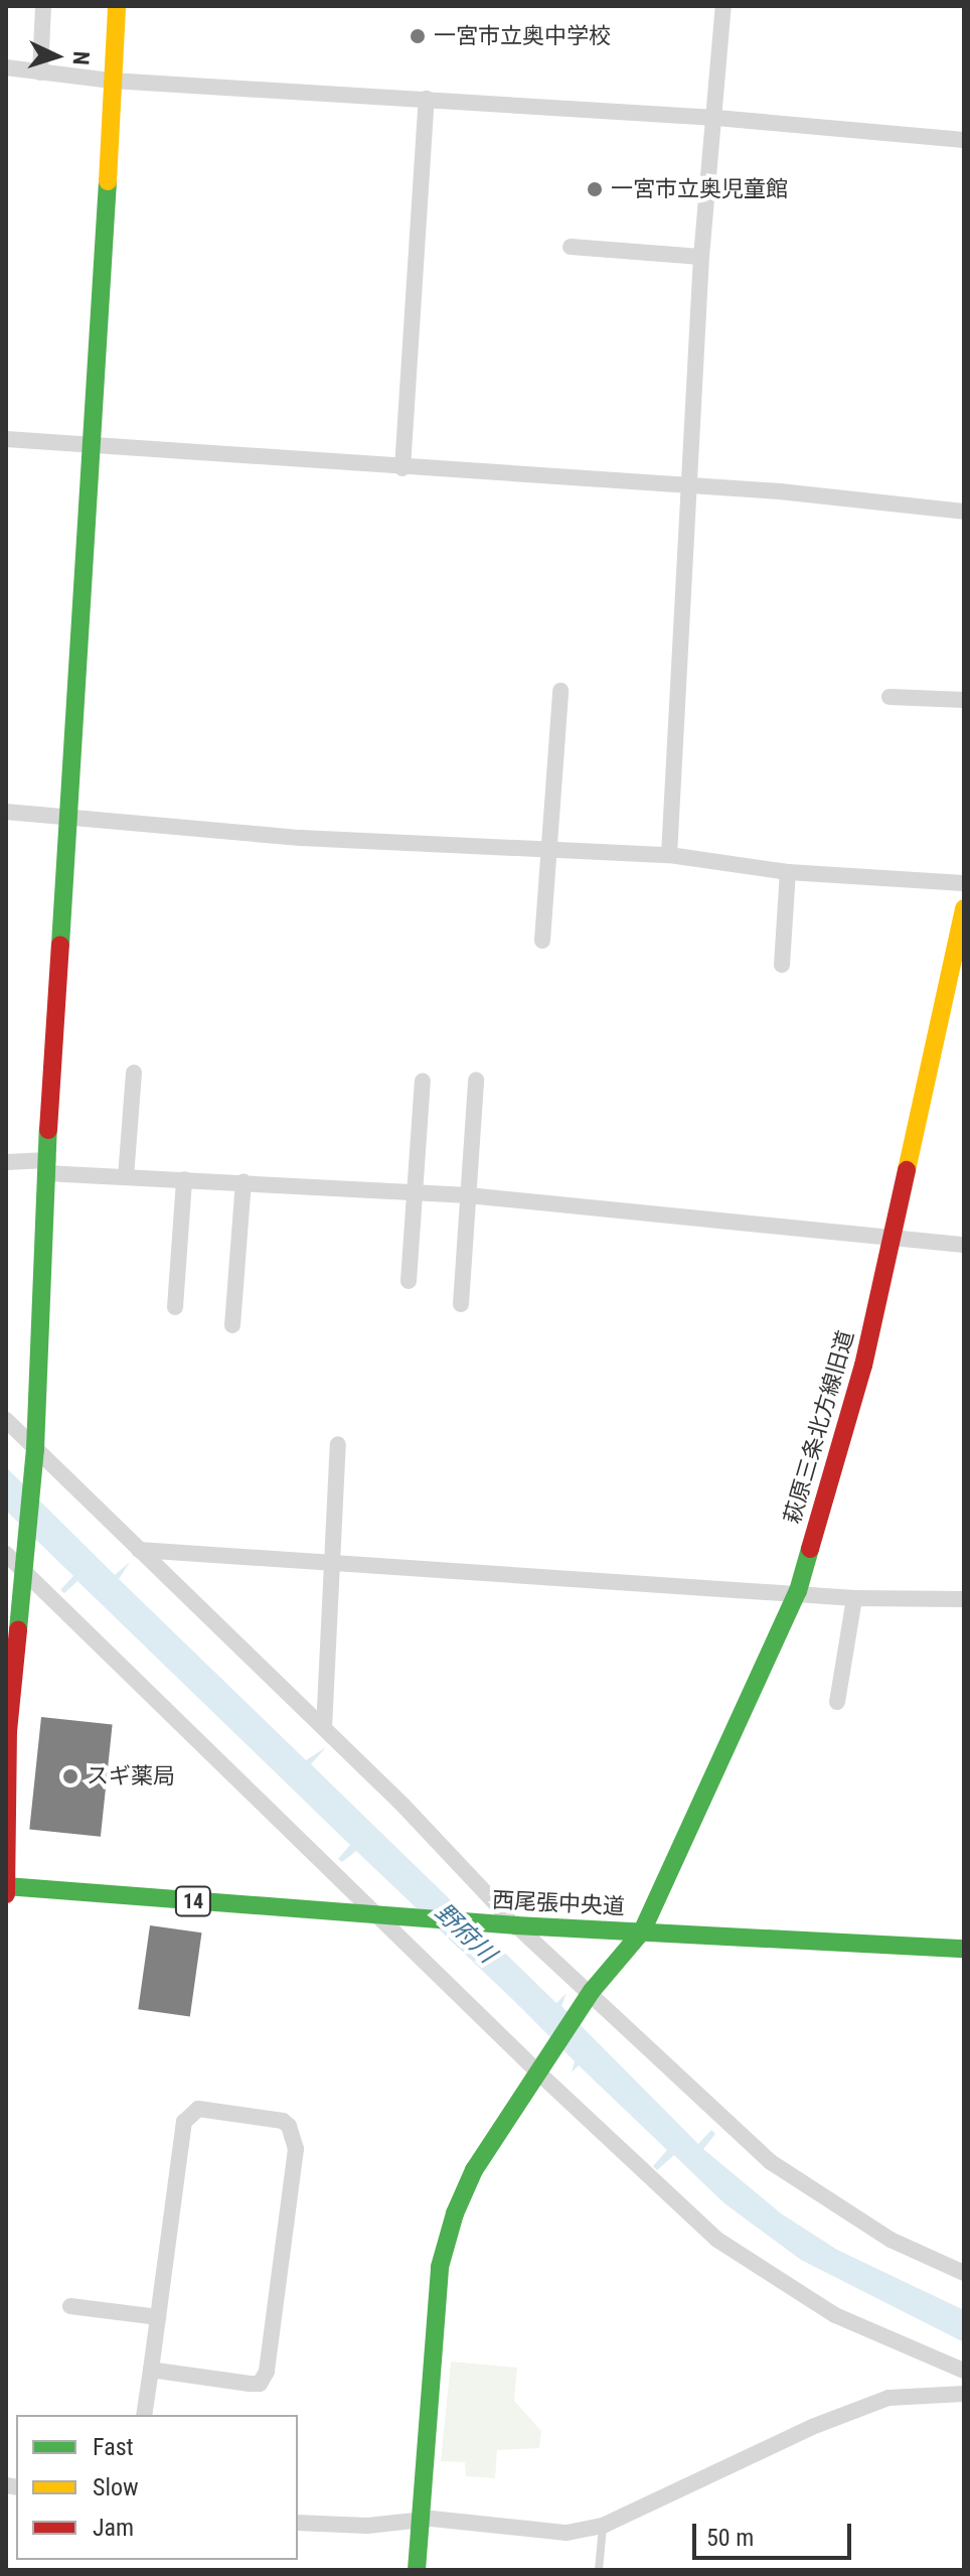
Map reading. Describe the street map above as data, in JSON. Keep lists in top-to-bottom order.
{
  "streets": {
    "street": ["萩原三条北方線旧道", "14", "西尾張中央道"]
  },
  "crossings": [
    ["萩原三条北方線旧道", "西尾張中央道"]
  ],
  "water": ["野府川"],
  "places": ["一宮市立奥中学校", "一宮市立奥児童館", "スギ薬局"],
  "legend": ["Fast", "Slow", "Jam"],
  "scale_bar": "50 m",
  "north": "right"
}
